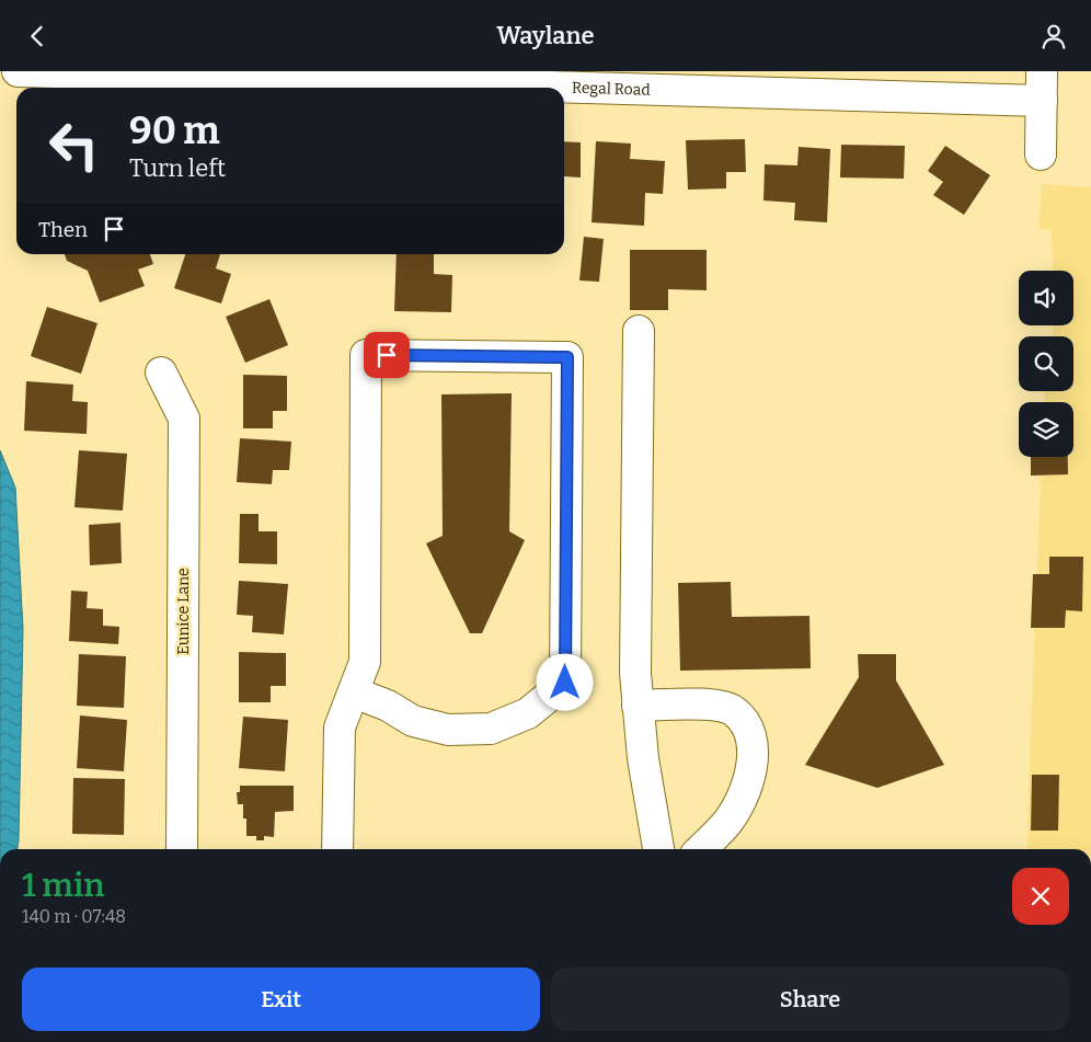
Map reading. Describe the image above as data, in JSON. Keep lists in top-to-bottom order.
{
  "streets": {
    "street": ["Regal Road", "Eunice Lane"]
  },
  "page": {
    "header": "Waylane",
    "turn": ["90 m", "Turn left"],
    "then": "Then",
    "heading": ["1 min", "140 m · 07:48"],
    "buttons": ["Exit", "Share"]
  }
}
